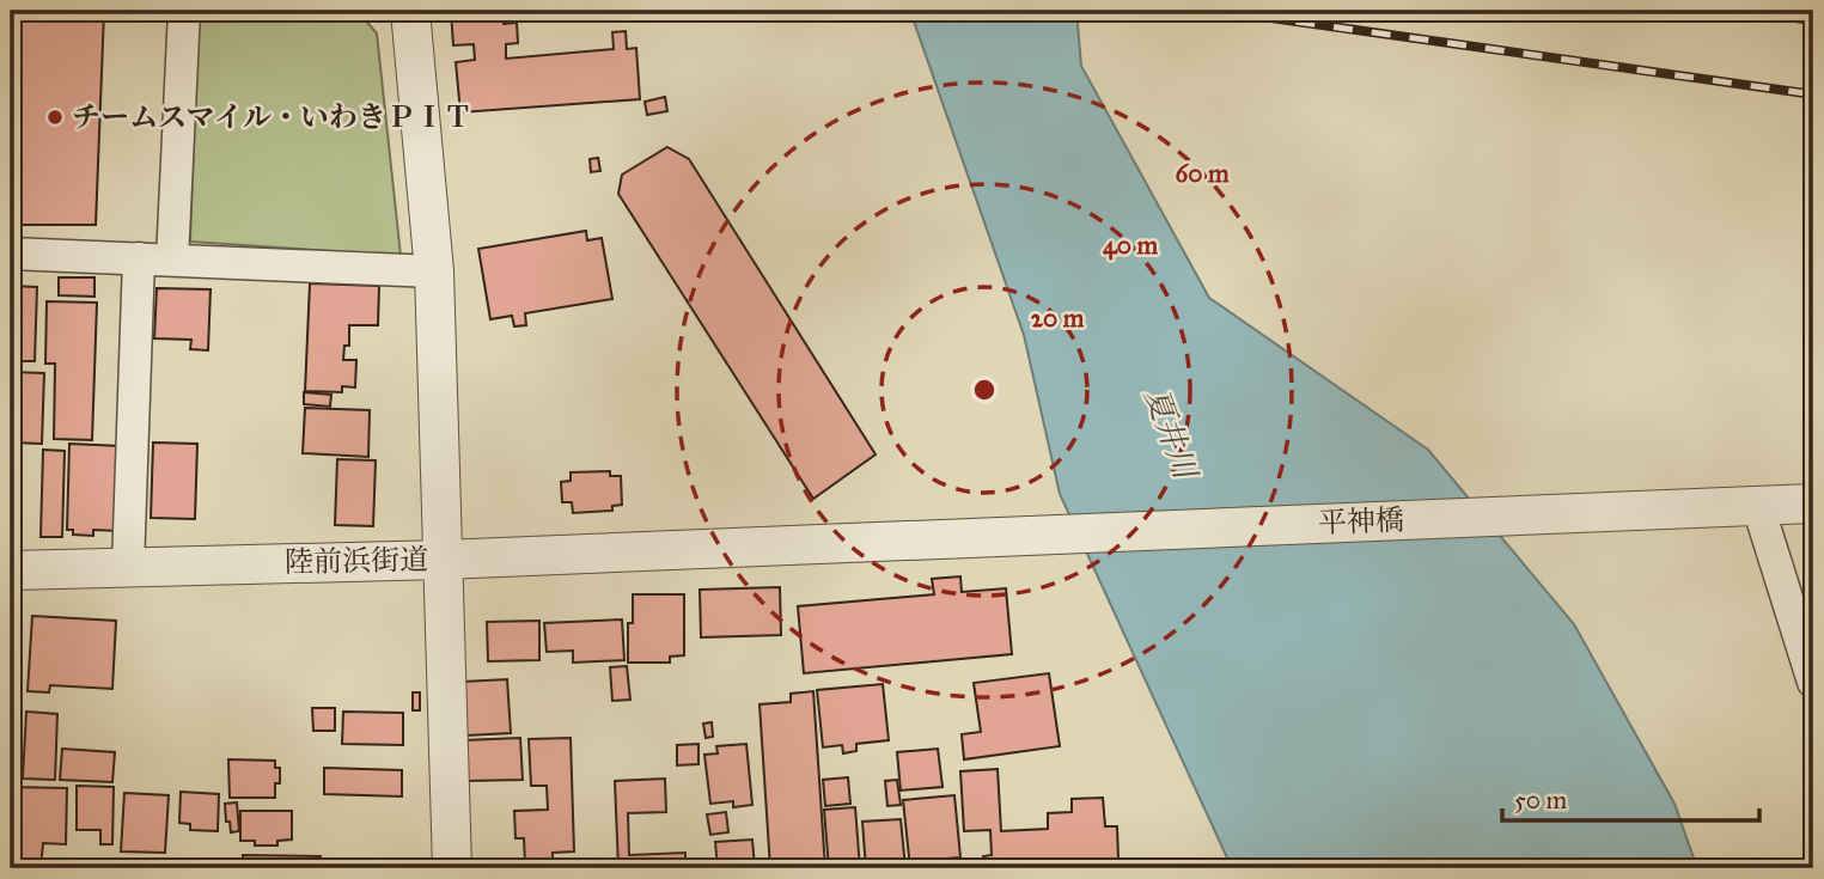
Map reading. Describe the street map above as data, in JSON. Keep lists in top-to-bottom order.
{
  "streets": {
    "street": ["平神橋", "陸前浜街道"]
  },
  "crossings": [
    ["平神橋", "陸前浜街道"]
  ],
  "water": ["夏井川"],
  "places": ["チームスマイル・いわきＰＩＴ"],
  "scale_bar": "50 m",
  "rings": ["60 m", "40 m", "20 m"]
}
